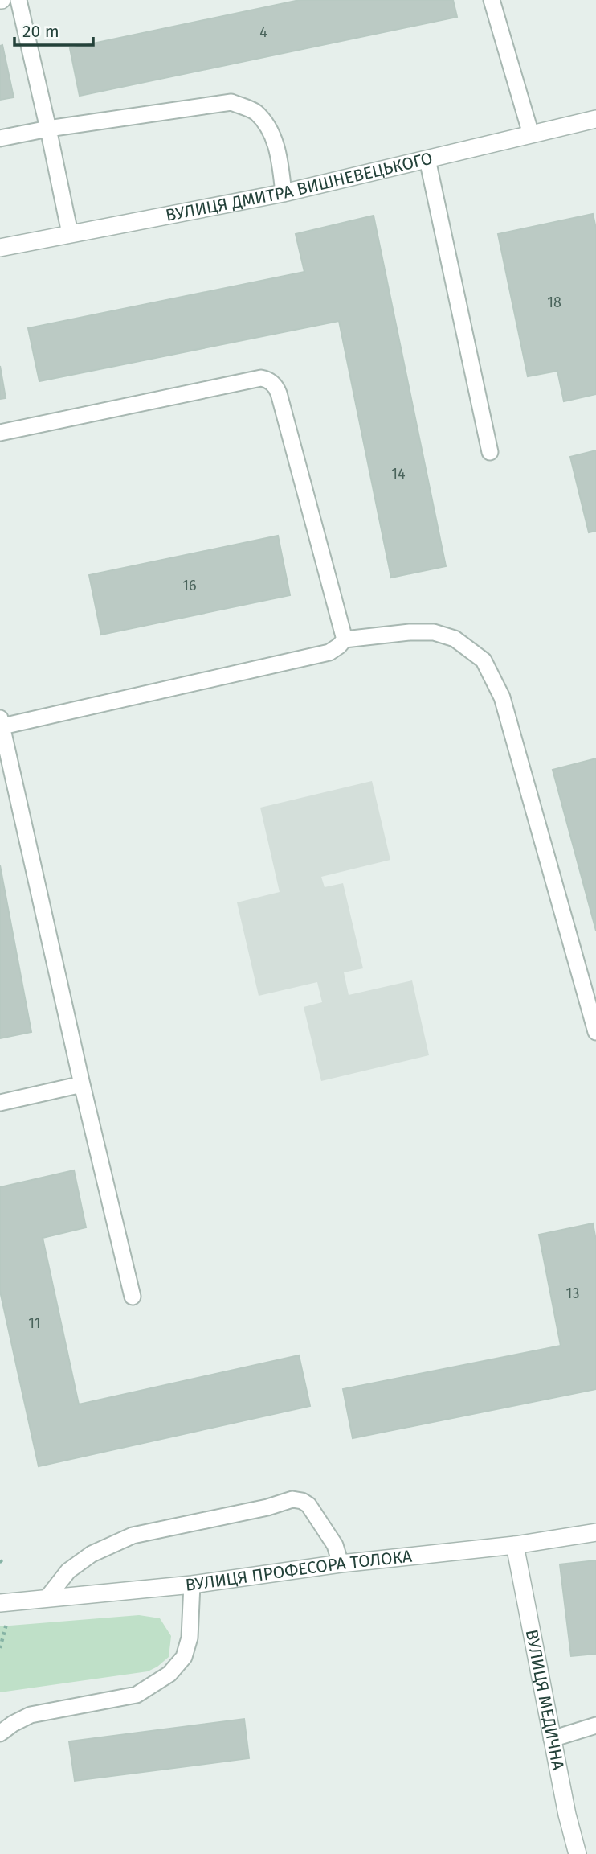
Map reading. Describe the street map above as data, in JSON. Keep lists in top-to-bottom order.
{
  "streets": {
    "street": ["ВУЛИЦЯ ДМИТРА ВИШНЕВЕЦЬКОГО", "ВУЛИЦЯ ПРОФЕСОРА ТОЛОКА", "ВУЛИЦЯ МЕДИЧНА"]
  },
  "crossings": [
    ["ВУЛИЦЯ ПРОФЕСОРА ТОЛОКА", "ВУЛИЦЯ МЕДИЧНА"]
  ],
  "house_numbers": [
    "4",
    "18",
    "14",
    "16",
    "13",
    "11"
  ],
  "scale_bar": "20 m"
}
